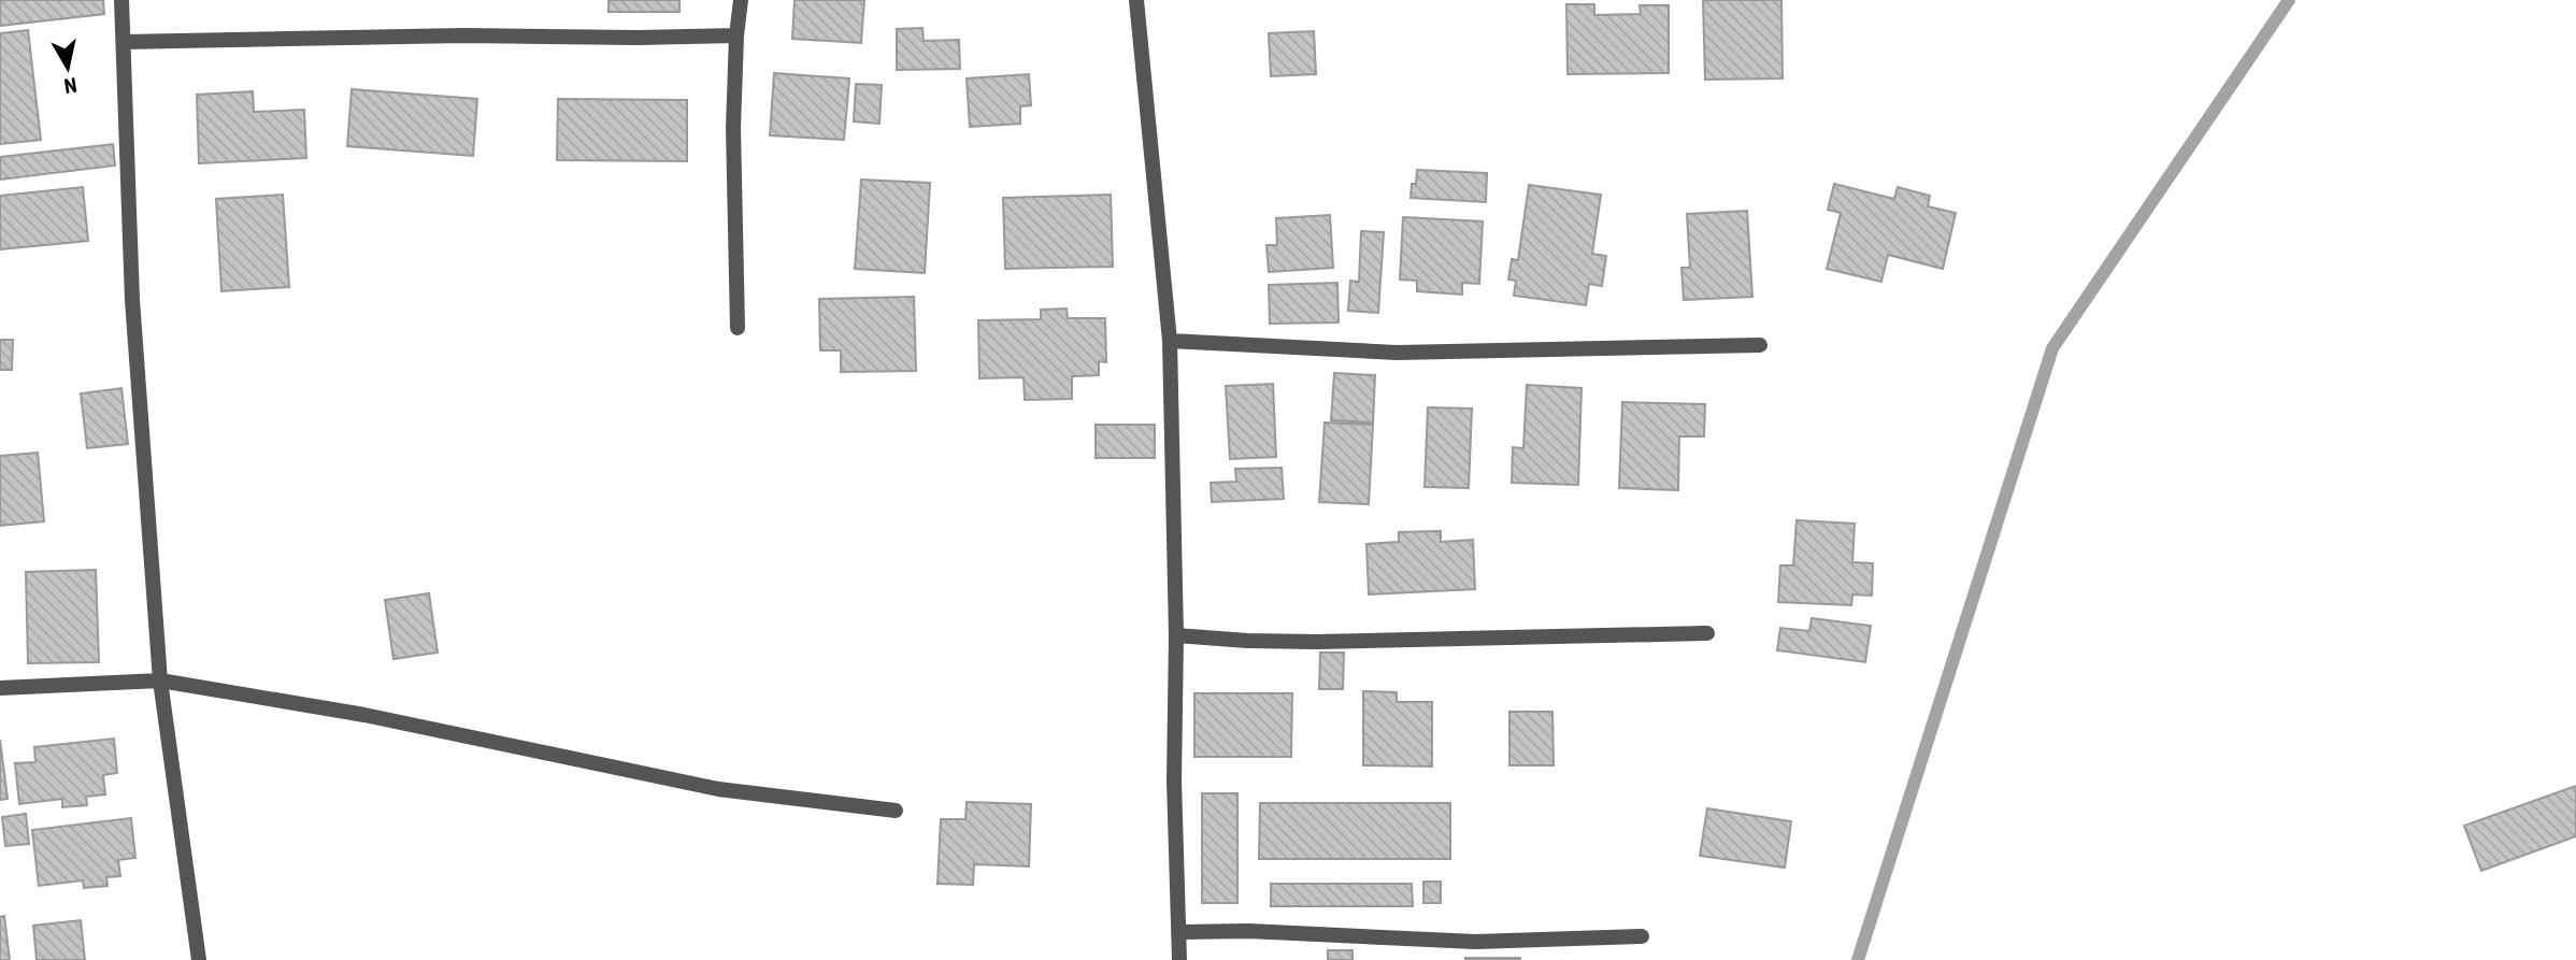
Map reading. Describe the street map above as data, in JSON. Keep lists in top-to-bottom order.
{
  "north": "bottom"
}
